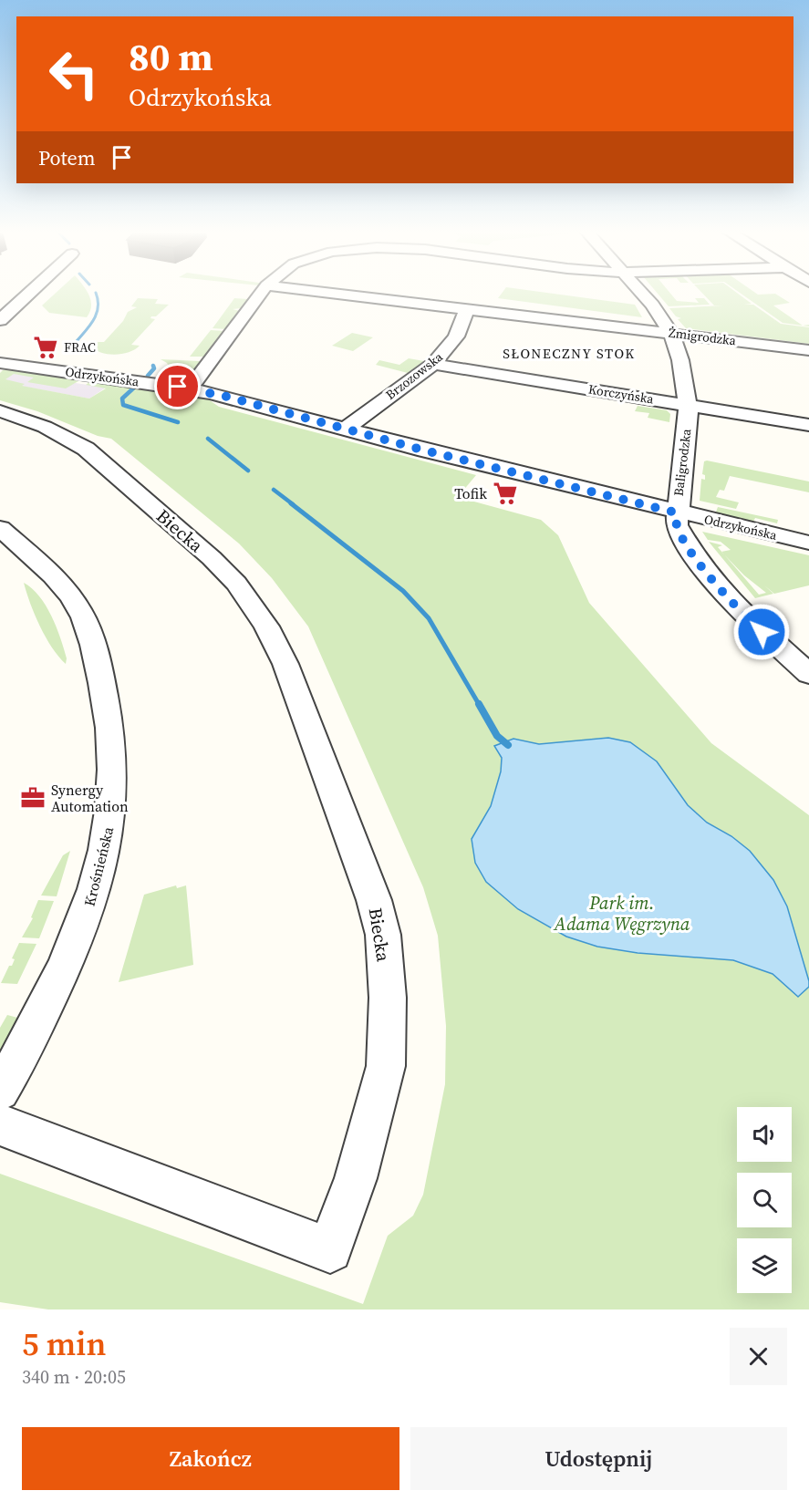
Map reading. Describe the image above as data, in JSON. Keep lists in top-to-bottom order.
{
  "streets": {
    "street": [
      "Żmigrodzka",
      "Brzozowska",
      "Odrzykońska",
      "Korczyńska",
      "Baligrodzka",
      "Biecka",
      "Krośnieńska"
    ]
  },
  "crossings": [
    ["Żmigrodzka", "Brzozowska"],
    ["Żmigrodzka", "Baligrodzka"],
    ["Brzozowska", "Odrzykońska"],
    ["Brzozowska", "Korczyńska"],
    ["Odrzykońska", "Baligrodzka"],
    ["Korczyńska", "Baligrodzka"]
  ],
  "districts": ["SŁONECZNY STOK"],
  "parks": ["Park im. Adama Węgrzyna"],
  "places": {
    "supermarket": ["FRAC", "Tofik"],
    "office": ["Synergy Automation"]
  },
  "page": {
    "turn": ["80 m", "Odrzykońska"],
    "then": "Potem",
    "heading": ["5 min", "340 m · 20:05"],
    "buttons": ["Zakończ", "Udostępnij"]
  }
}
